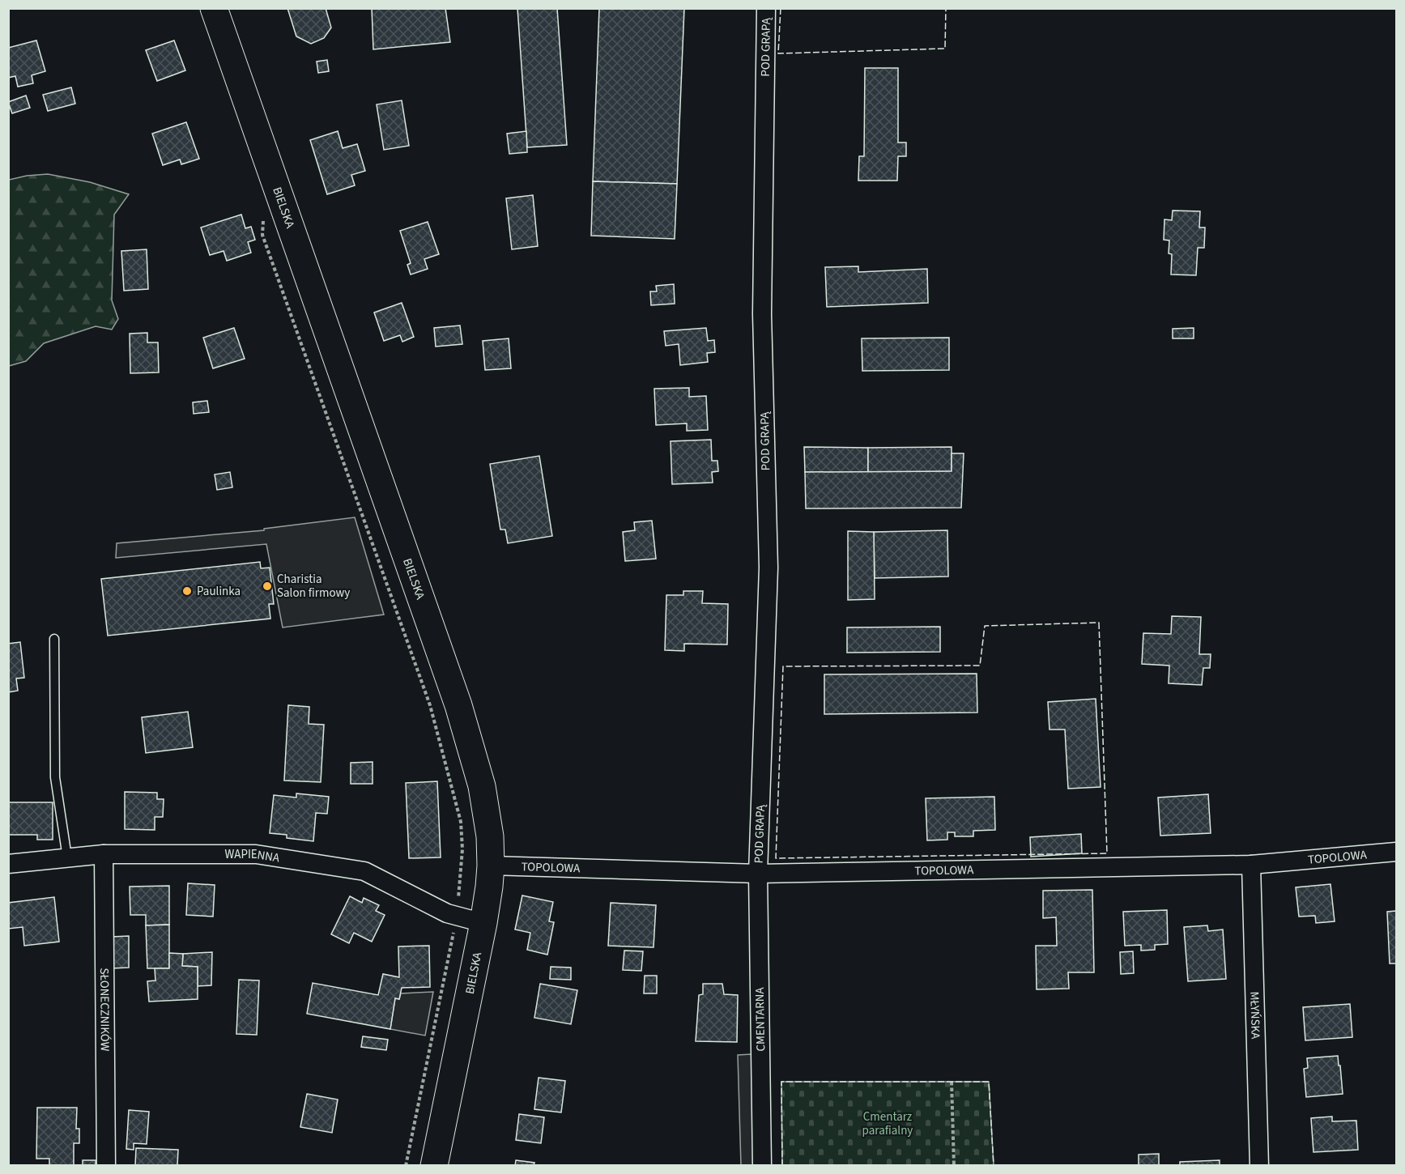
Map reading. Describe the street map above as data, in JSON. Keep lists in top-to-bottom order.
{
  "streets": {
    "main road": ["BIELSKA"],
    "street": [
      "POD GRAPĄ",
      "WAPIENNA",
      "TOPOLOWA",
      "SŁONECZNIKÓW",
      "MŁYŃSKA",
      "CMENTARNA"
    ]
  },
  "crossings": [
    ["POD GRAPĄ", "TOPOLOWA"],
    ["POD GRAPĄ", "CMENTARNA"],
    ["BIELSKA", "WAPIENNA"],
    ["BIELSKA", "TOPOLOWA"],
    ["WAPIENNA", "SŁONECZNIKÓW"],
    ["TOPOLOWA", "MŁYŃSKA"],
    ["TOPOLOWA", "CMENTARNA"]
  ],
  "parks": ["Cmentarz parafialny"],
  "places": ["Charistia Salon firmowy", "Paulinka"]
}
